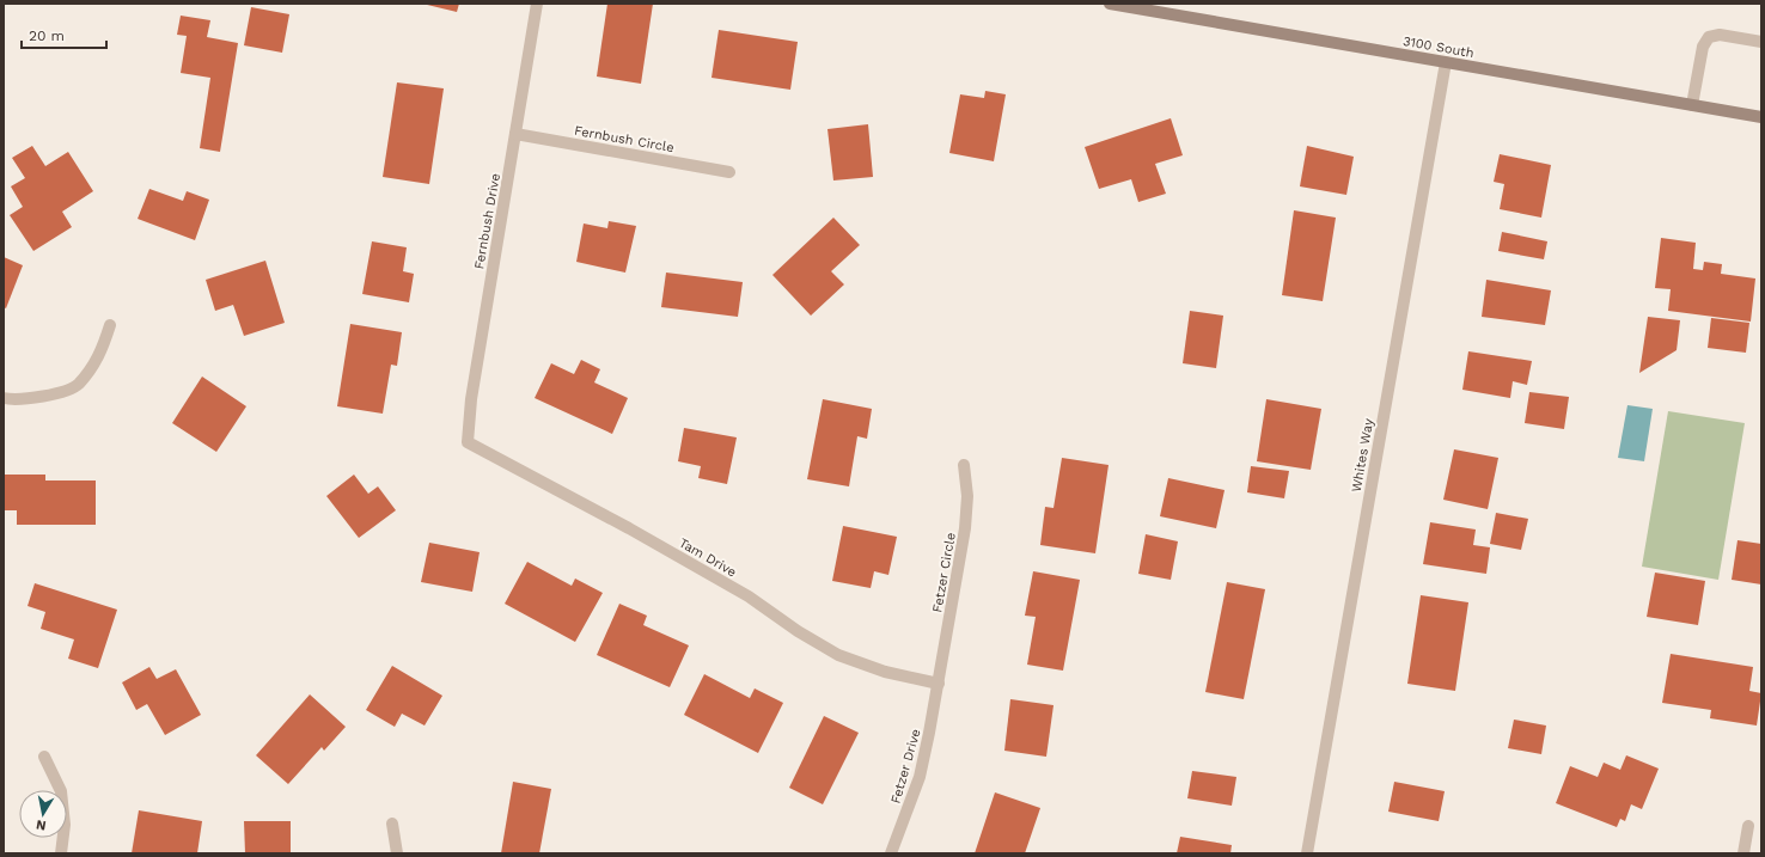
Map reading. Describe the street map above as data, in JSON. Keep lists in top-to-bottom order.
{
  "streets": {
    "street": [
      "3100 South",
      "Fernbush Circle",
      "Fernbush Drive",
      "Whites Way",
      "Tam Drive",
      "Fetzer Circle",
      "Fetzer Drive"
    ]
  },
  "crossings": [
    ["3100 South", "Whites Way"],
    ["Fernbush Circle", "Fernbush Drive"],
    ["Fernbush Drive", "Tam Drive"],
    ["Tam Drive", "Fetzer Circle"],
    ["Tam Drive", "Fetzer Drive"],
    ["Fetzer Circle", "Fetzer Drive"]
  ],
  "scale_bar": "20 m",
  "north": "bottom"
}
